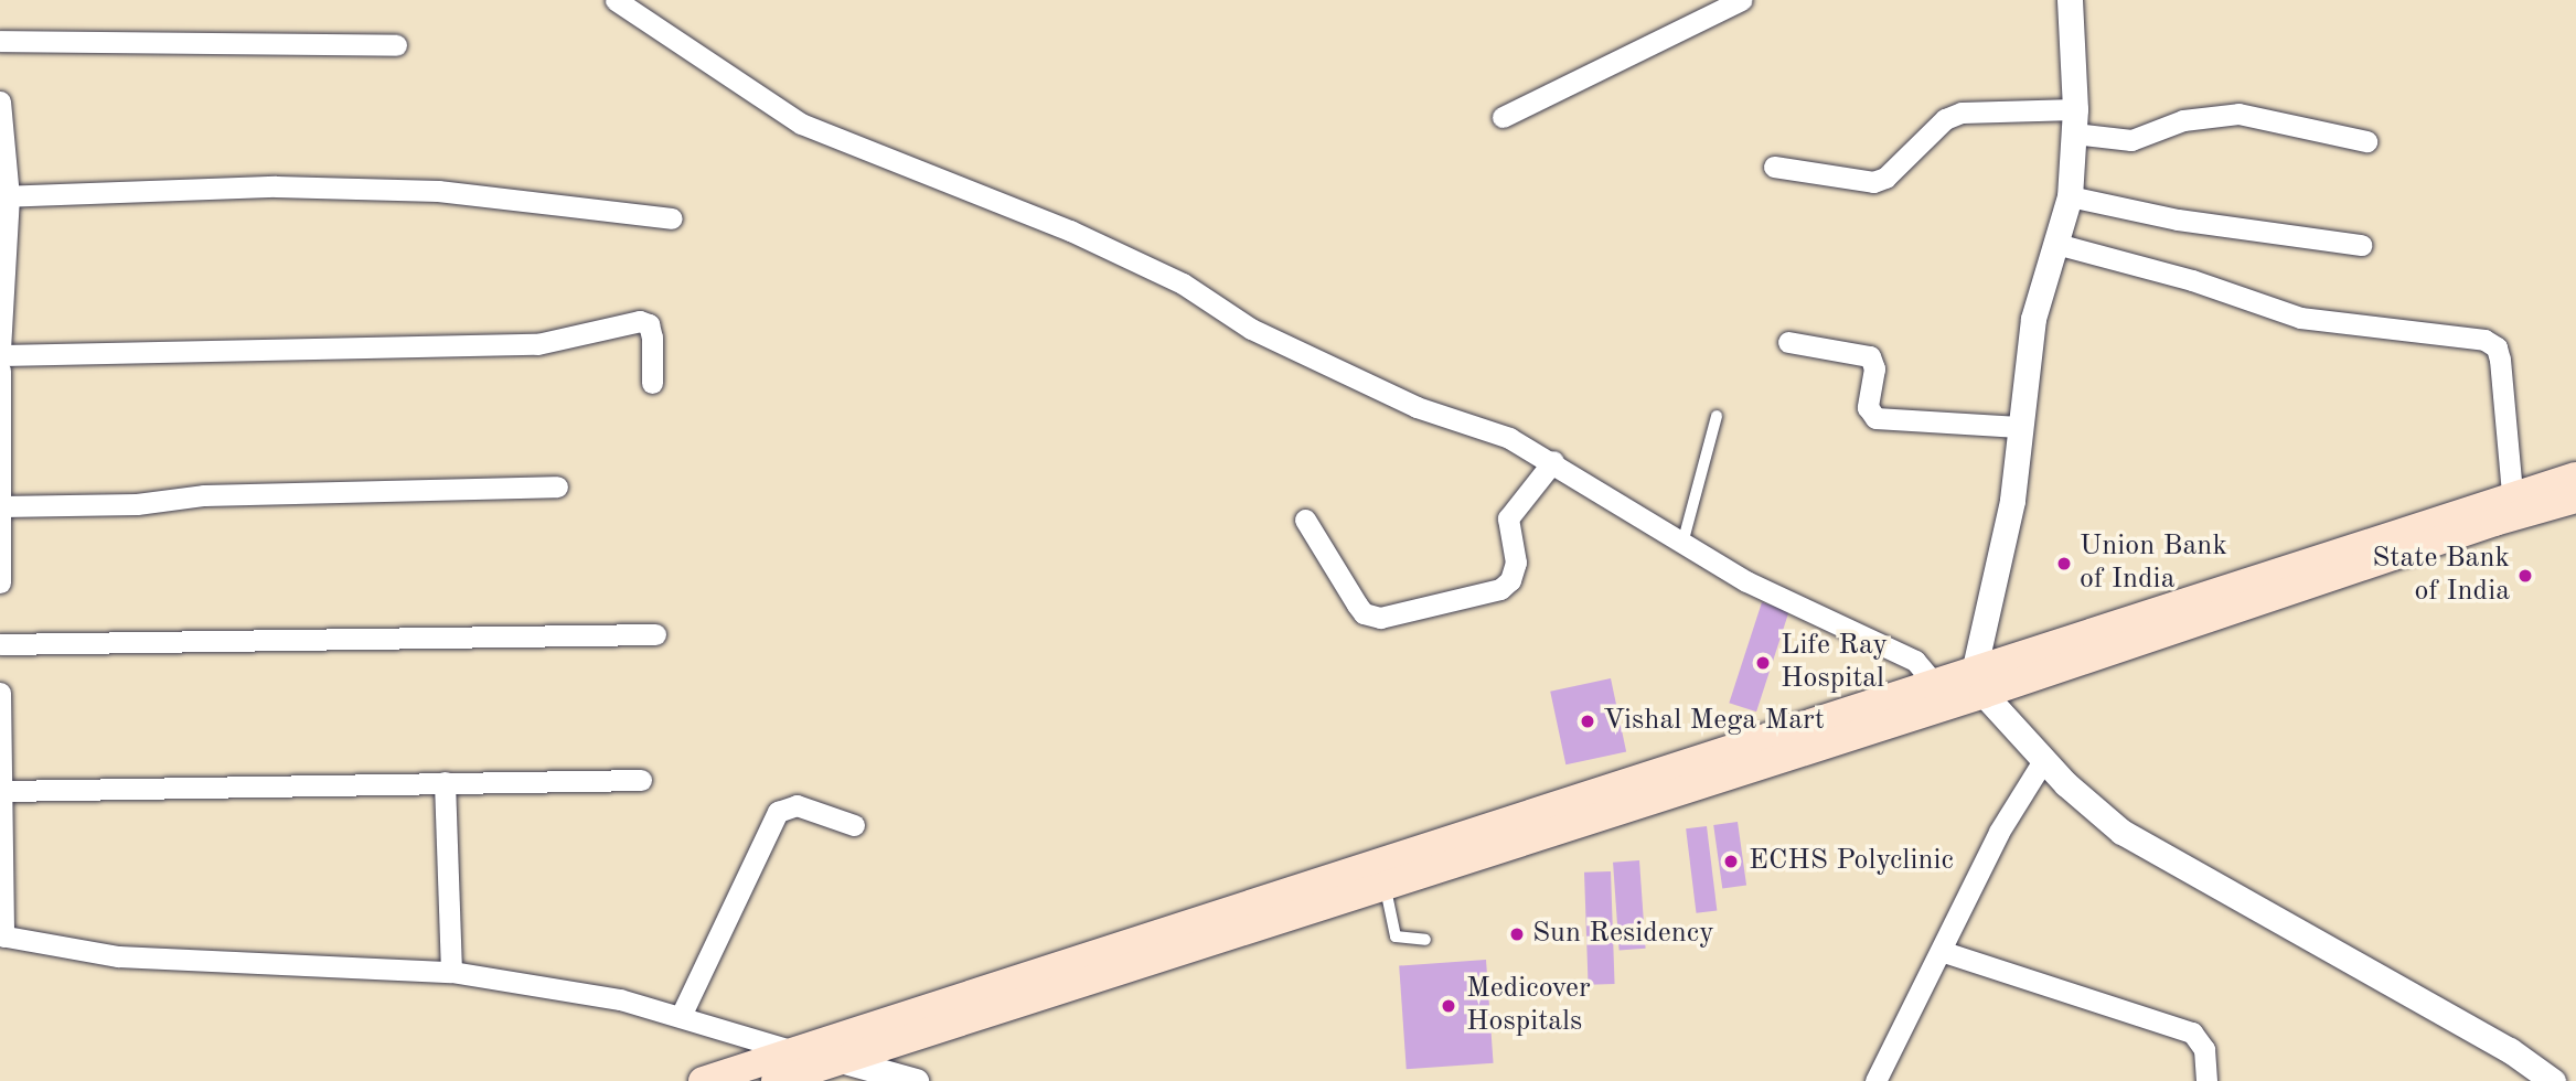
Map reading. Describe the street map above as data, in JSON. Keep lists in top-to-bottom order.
{
  "places": [
    "Union Bank of India",
    "State Bank of India",
    "Life Ray Hospital",
    "Vishal Mega Mart",
    "ECHS Polyclinic",
    "Sun Residency",
    "Medicover Hospitals"
  ]
}
